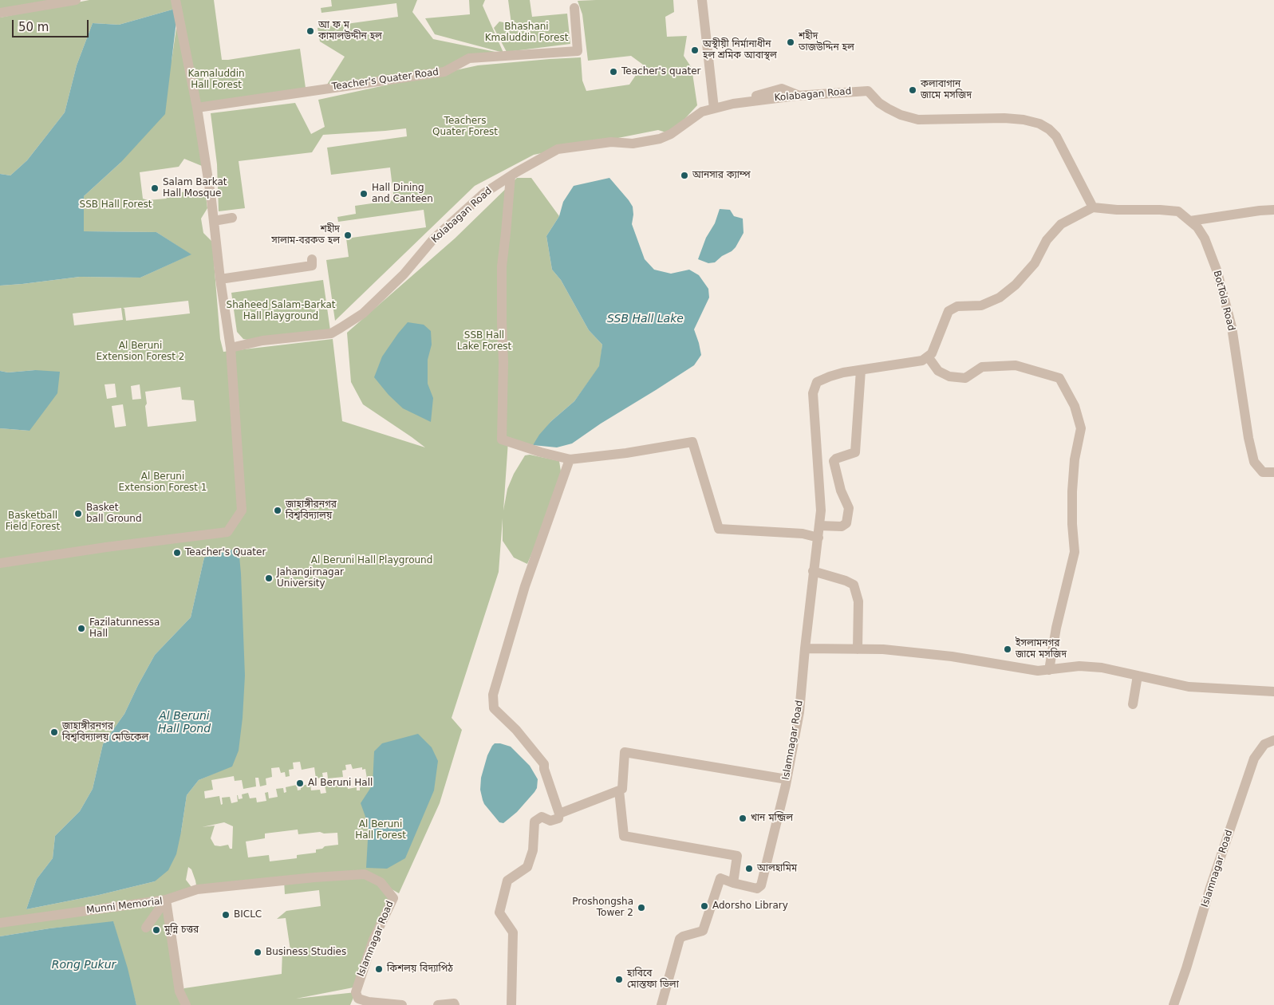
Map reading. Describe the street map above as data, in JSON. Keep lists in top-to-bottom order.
{
  "streets": {
    "street": [
      "Teacher's Quater Road",
      "Kolabagan Road",
      "BotTola Road",
      "Islamnagar Road",
      "Munni Memorial"
    ]
  },
  "crossings": [
    ["Kolabagan Road", "BotTola Road"],
    ["Islamnagar Road", "Munni Memorial"]
  ],
  "water": ["SSB Hall Lake", "Al Beruni Hall Pond", "Rong Pukur"],
  "parks": [
    "Bhashani Kmaluddin Forest",
    "Kamaluddin Hall Forest",
    "Teachers Quater Forest",
    "SSB Hall Forest",
    "Shaheed Salam-Barkat Hall Playground",
    "SSB Hall Lake Forest",
    "Al Beruni Extension Forest 2",
    "Al Beruni Extension Forest 1",
    "Basketball Field Forest",
    "Al Beruni Hall Playground",
    "Al Beruni Hall Forest"
  ],
  "places": [
    "আ ফ ম কামালউদ্দীন হল",
    "শহীদ তাজউদ্দিন হল",
    "অস্থীয়ী নির্মানাধীন হল শ্রমিক আবাস্থল",
    "Teacher's quater",
    "কলাবাগান জামে মসজিদ",
    "আনসার ক্যাম্প",
    "Salam Barkat Hall Mosque",
    "Hall Dining and Canteen",
    "শহীদ সালাম-বরকত হল",
    "জাহাঙ্গীরনগর বিশ্ববিদ্যালয়",
    "Basket ball Ground",
    "Teacher's Quater",
    "Jahangirnagar University",
    "Fazilatunnessa Hall",
    "ইসলামনগর জামে মসজিদ",
    "জাহাঙ্গীরনগর বিশ্ববিদ্যালয় মেডিকেল",
    "Al Beruni Hall",
    "খান মন্জিল",
    "আলহামিম",
    "Adorsho Library",
    "Proshongsha Tower 2",
    "BICLC",
    "মুন্নি চত্তর",
    "Business Studies",
    "কিশলয় বিদ্যাপিঠ",
    "হাবিবে মোস্তফা ভিলা"
  ],
  "scale_bar": "50 m"
}
